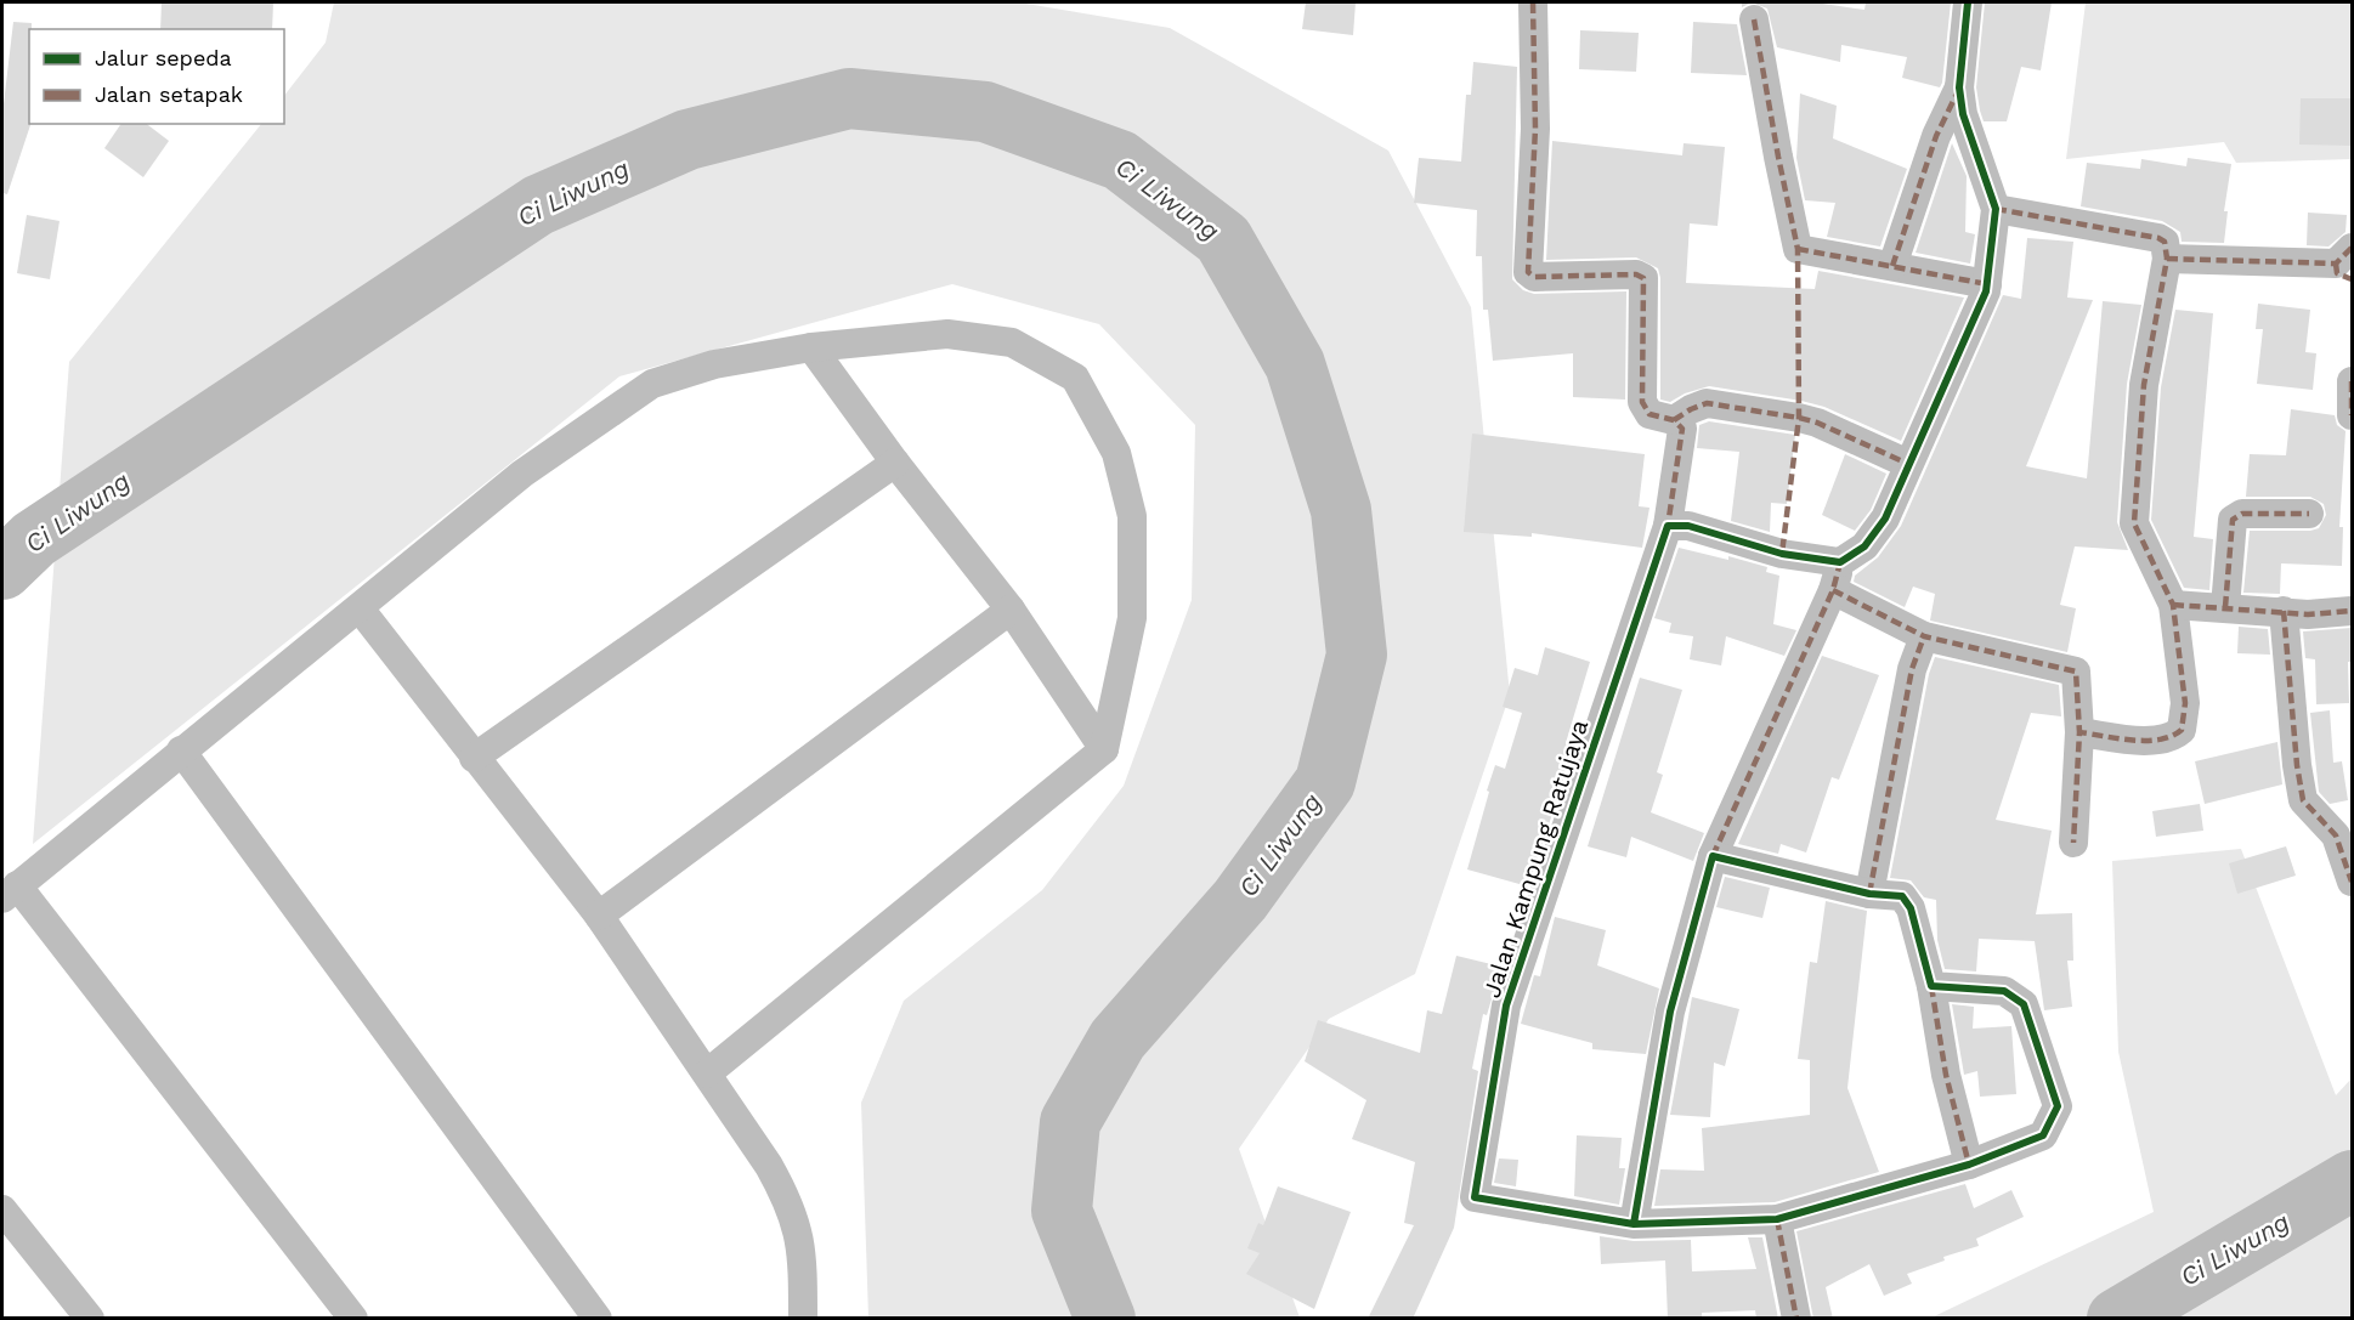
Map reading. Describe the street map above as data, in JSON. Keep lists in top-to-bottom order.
{
  "streets": {
    "street": ["Jalan Kampung Ratujaya"]
  },
  "water": ["Ci Liwung"],
  "legend": ["Jalur sepeda", "Jalan setapak"]
}
